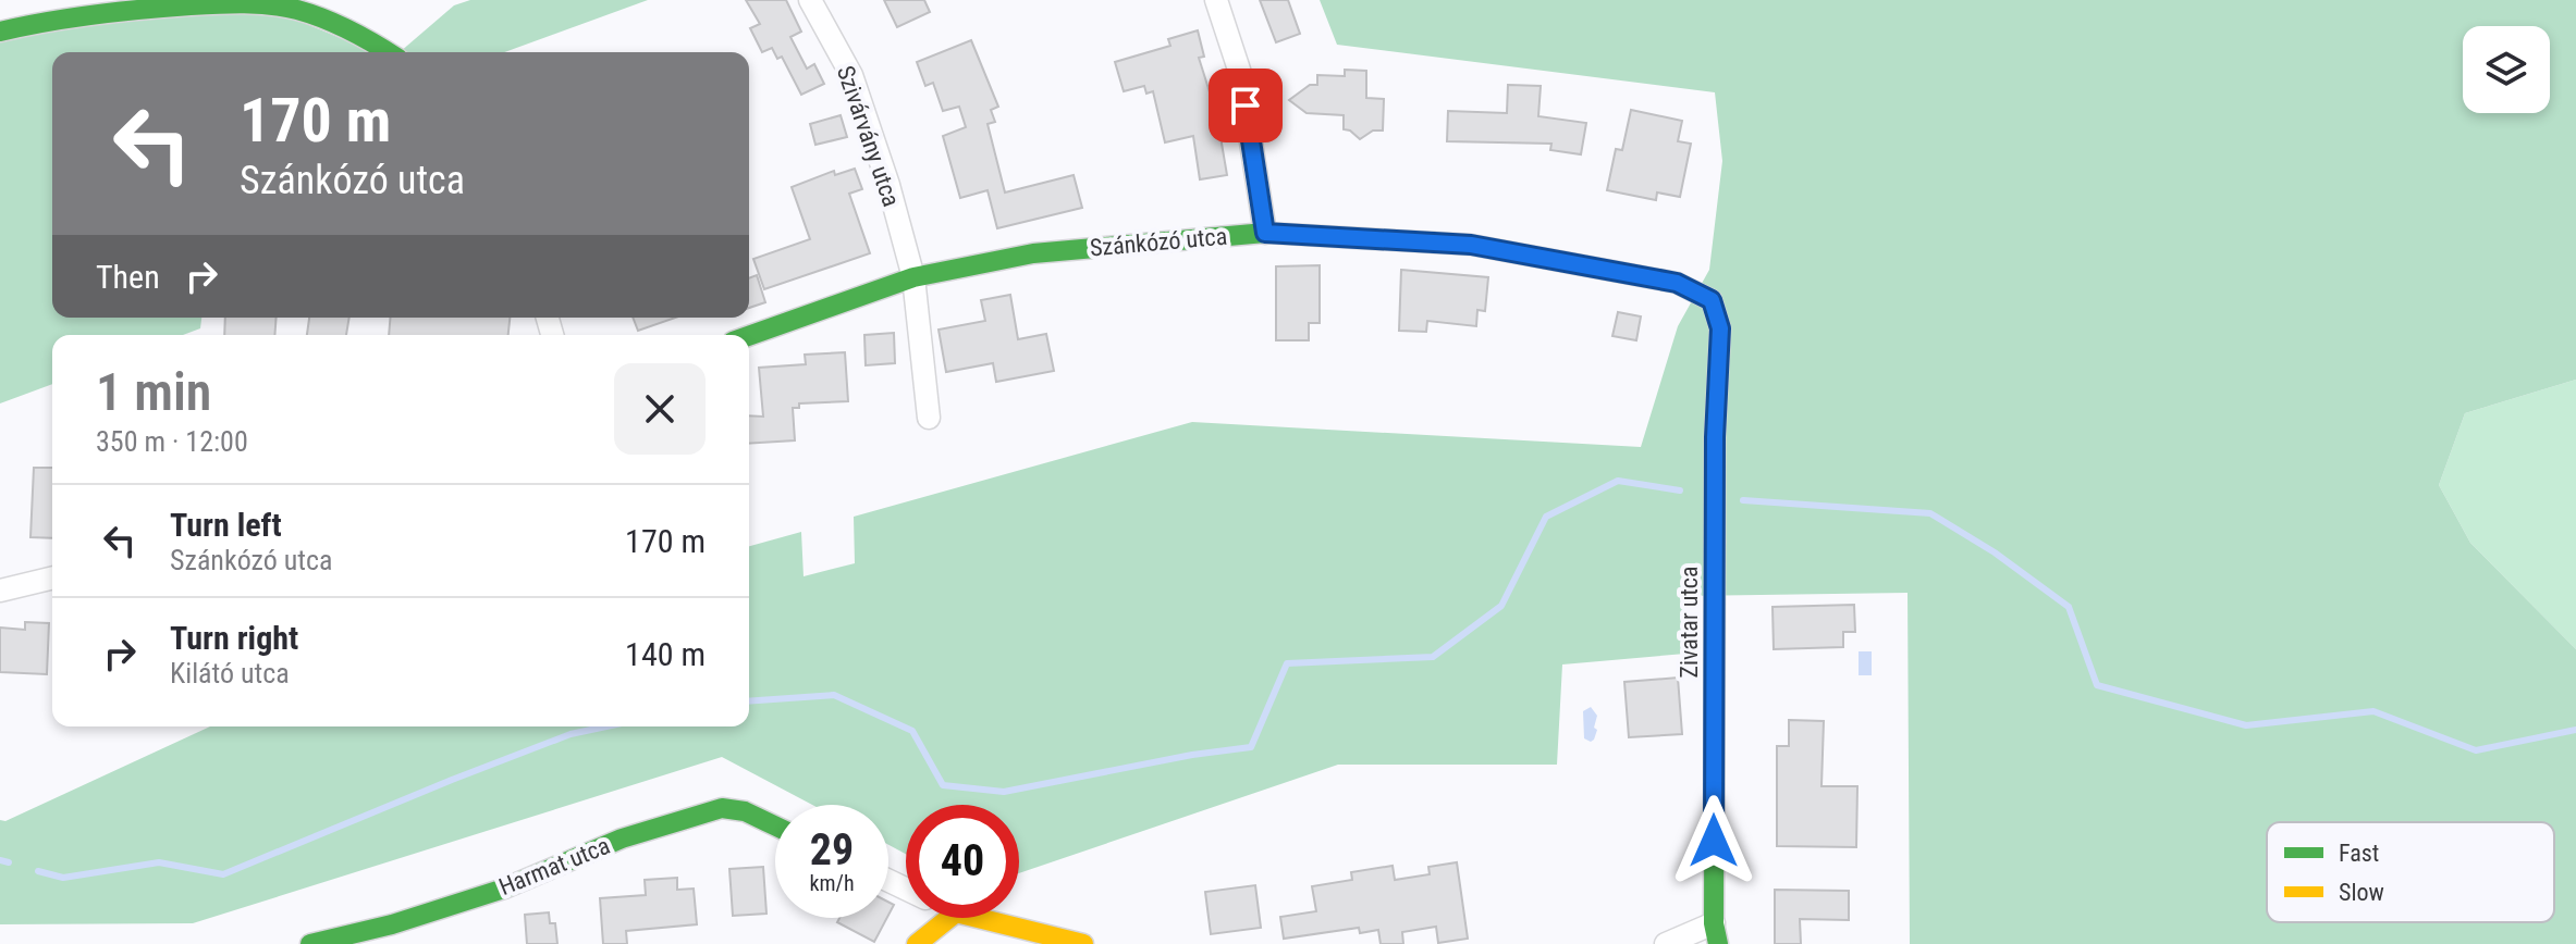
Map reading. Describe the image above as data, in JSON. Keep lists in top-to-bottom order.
{
  "streets": {
    "street": [
      "Szivárvány utca",
      "Szánkózó utca",
      "Zivatar utca",
      "Harmat utca"
    ]
  },
  "crossings": [
    ["Szivárvány utca", "Szánkózó utca"],
    ["Szánkózó utca", "Zivatar utca"]
  ],
  "legend": ["Fast", "Slow"],
  "page": {
    "turn": ["170 m", "Szánkózó utca"],
    "then": "Then",
    "heading": ["1 min", "350 m · 12:00"],
    "list": [
      {
        "name": "Turn left",
        "note": "Szánkózó utca",
        "value": "170 m"
      },
      {
        "name": "Turn right",
        "note": "Kilátó utca",
        "value": "140 m"
      }
    ],
    "speed": "29 km/h",
    "limit": "40"
  }
}
